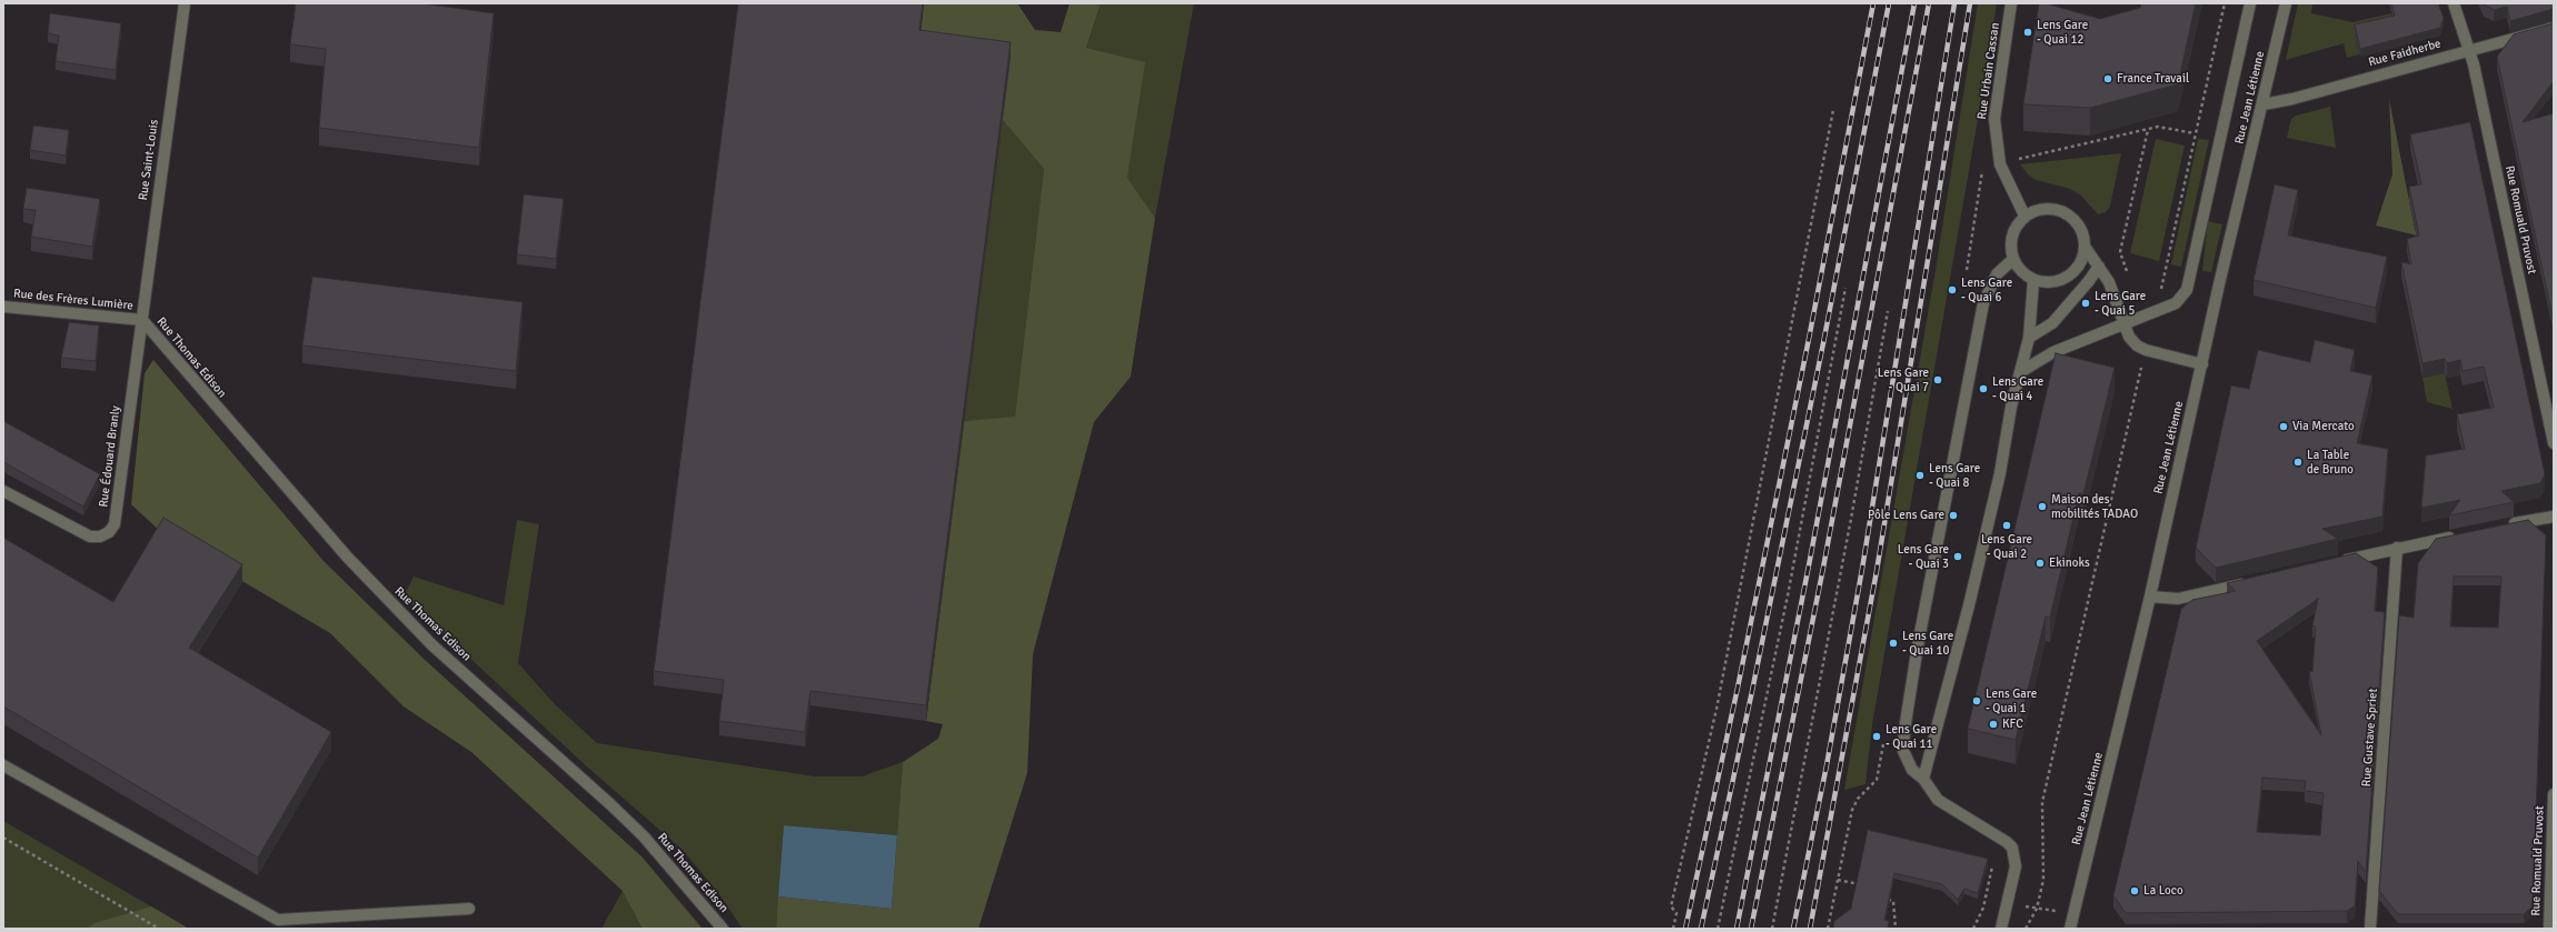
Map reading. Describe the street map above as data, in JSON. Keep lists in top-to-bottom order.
{
  "streets": {
    "street": [
      "Rue Faidherbe",
      "Rue Urbain Cassan",
      "Rue Jean Létienne",
      "Rue Saint-Louis",
      "Rue Romuald Pruvost",
      "Rue des Frères Lumière",
      "Rue Thomas Edison",
      "Rue Édouard Branly",
      "Rue Gustave Spriet"
    ]
  },
  "crossings": [
    ["Rue Faidherbe", "Rue Jean Létienne"],
    ["Rue Faidherbe", "Rue Romuald Pruvost"],
    ["Rue Saint-Louis", "Rue des Frères Lumière"],
    ["Rue Saint-Louis", "Rue Thomas Edison"],
    ["Rue Saint-Louis", "Rue Édouard Branly"],
    ["Rue des Frères Lumière", "Rue Thomas Edison"],
    ["Rue des Frères Lumière", "Rue Édouard Branly"],
    ["Rue Thomas Edison", "Rue Édouard Branly"]
  ],
  "places": [
    "Lens Gare - Quai 12",
    "France Travail",
    "Lens Gare - Quai 6",
    "Lens Gare - Quai 5",
    "Lens Gare - Quai 7",
    "Lens Gare - Quai 4",
    "Via Mercato",
    "La Table de Bruno",
    "Lens Gare - Quai 8",
    "Maison des mobilités TADAO",
    "Pôle Lens Gare",
    "Lens Gare - Quai 2",
    "Lens Gare - Quai 3",
    "Ekinoks",
    "Lens Gare - Quai 10",
    "Lens Gare - Quai 1",
    "KFC",
    "Lens Gare - Quai 11",
    "La Loco"
  ]
}
